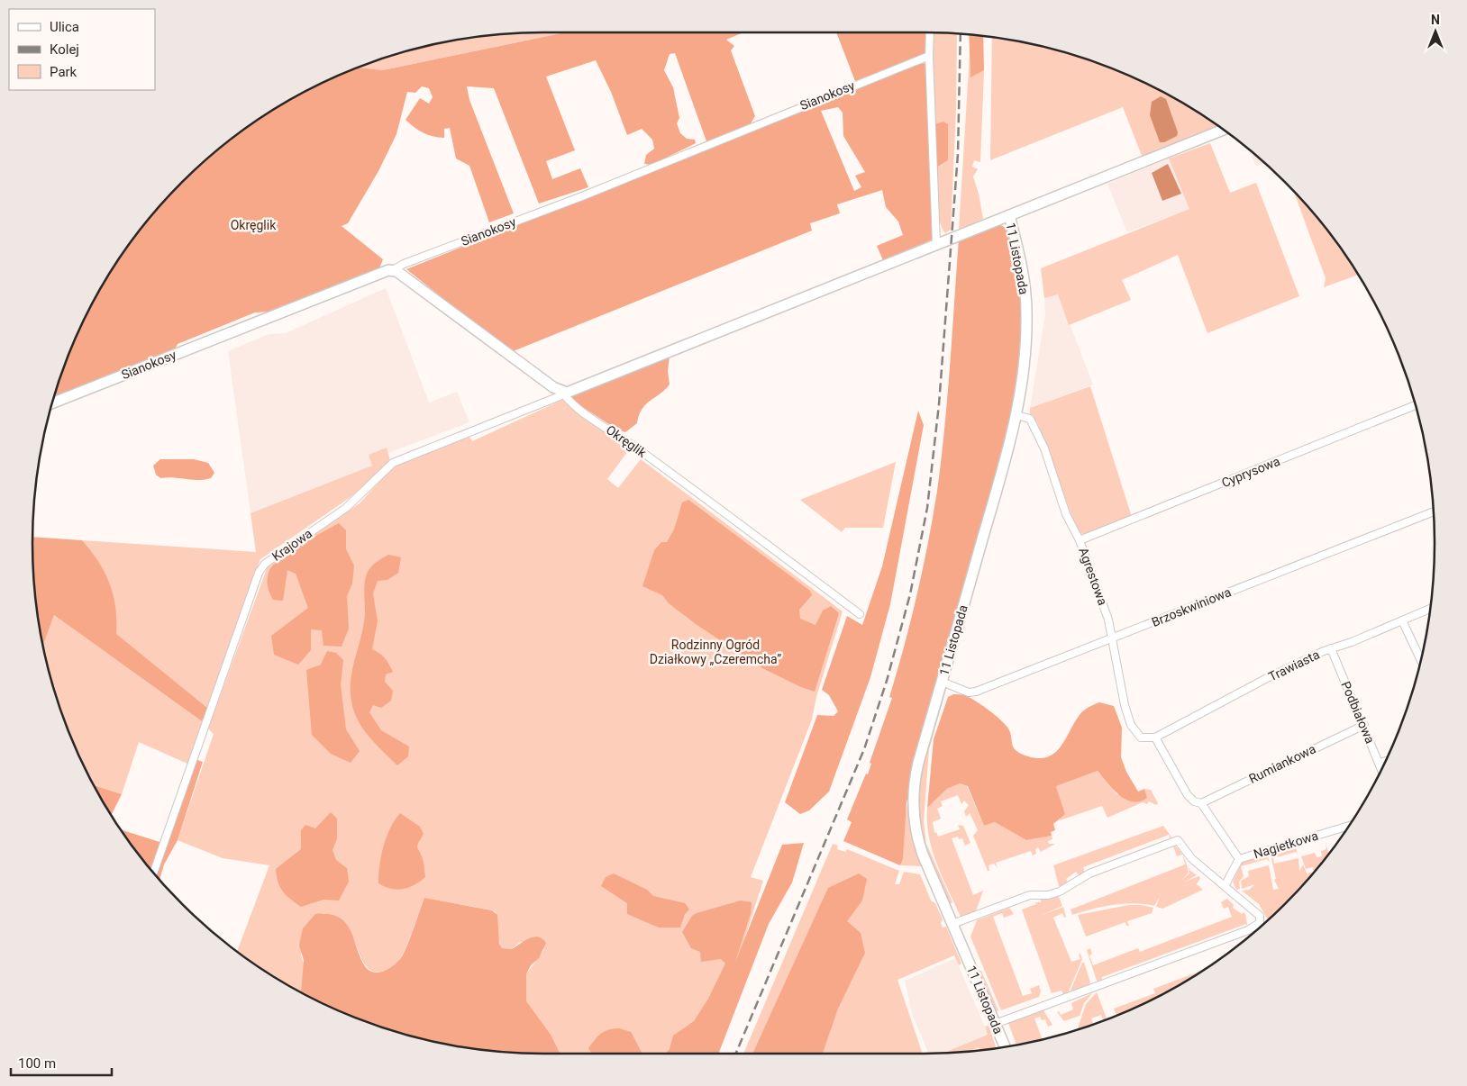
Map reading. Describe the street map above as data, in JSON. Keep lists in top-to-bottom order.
{
  "streets": {
    "street": [
      "Sianokosy",
      "11 Listopada",
      "Okręglik",
      "Cyprysowa",
      "Krajowa",
      "Agrestowa",
      "Brzoskwiniowa",
      "Trawiasta",
      "Podbiałowa",
      "Rumiankowa",
      "Nagietkowa"
    ]
  },
  "crossings": [
    ["Sianokosy", "Okręglik"],
    ["11 Listopada", "Agrestowa"],
    ["11 Listopada", "Brzoskwiniowa"],
    ["Okręglik", "Krajowa"],
    ["Cyprysowa", "Agrestowa"],
    ["Agrestowa", "Brzoskwiniowa"],
    ["Agrestowa", "Trawiasta"],
    ["Trawiasta", "Podbiałowa"],
    ["Podbiałowa", "Rumiankowa"]
  ],
  "parks": ["Okręglik", "Rodzinny Ogród Działkowy „Czeremcha”"],
  "legend": ["Ulica", "Kolej", "Park"],
  "scale_bar": "100 m",
  "north": "top"
}
